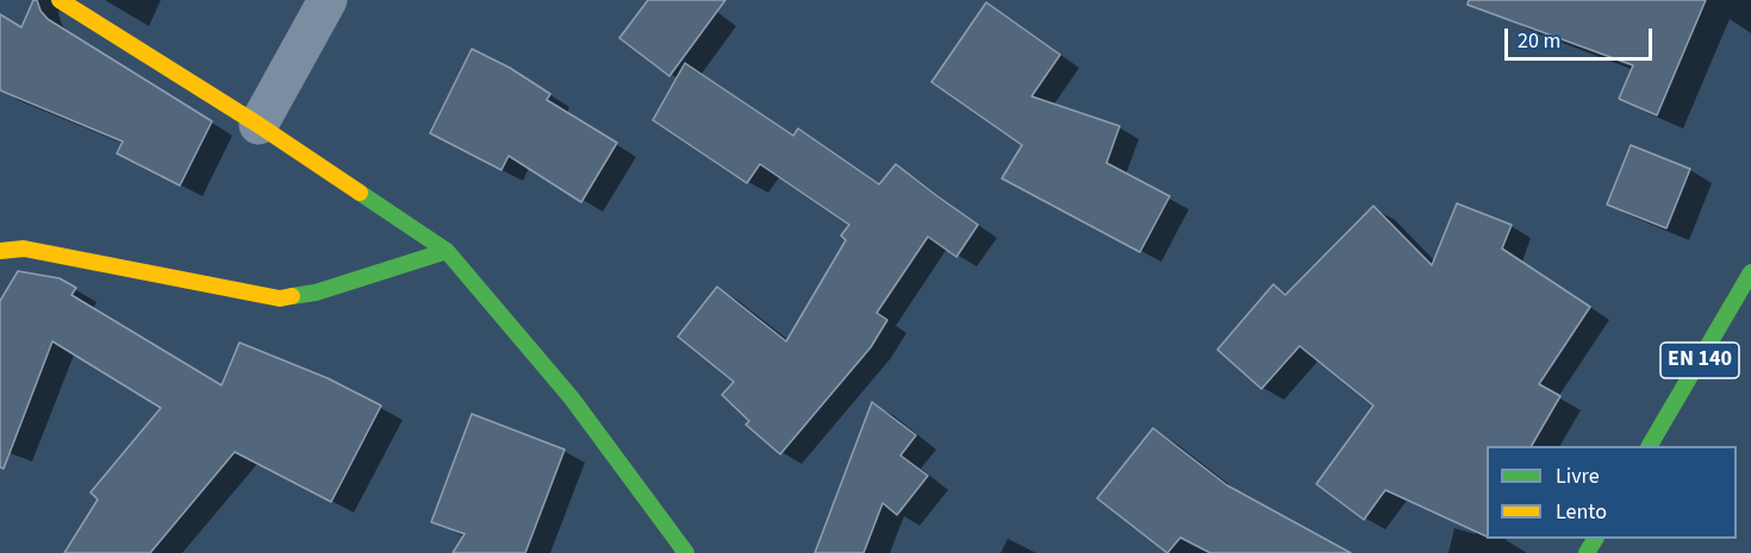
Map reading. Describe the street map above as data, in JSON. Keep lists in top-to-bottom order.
{
  "streets": {
    "street": ["EN 140"]
  },
  "legend": ["Livre", "Lento"],
  "scale_bar": "20 m"
}
